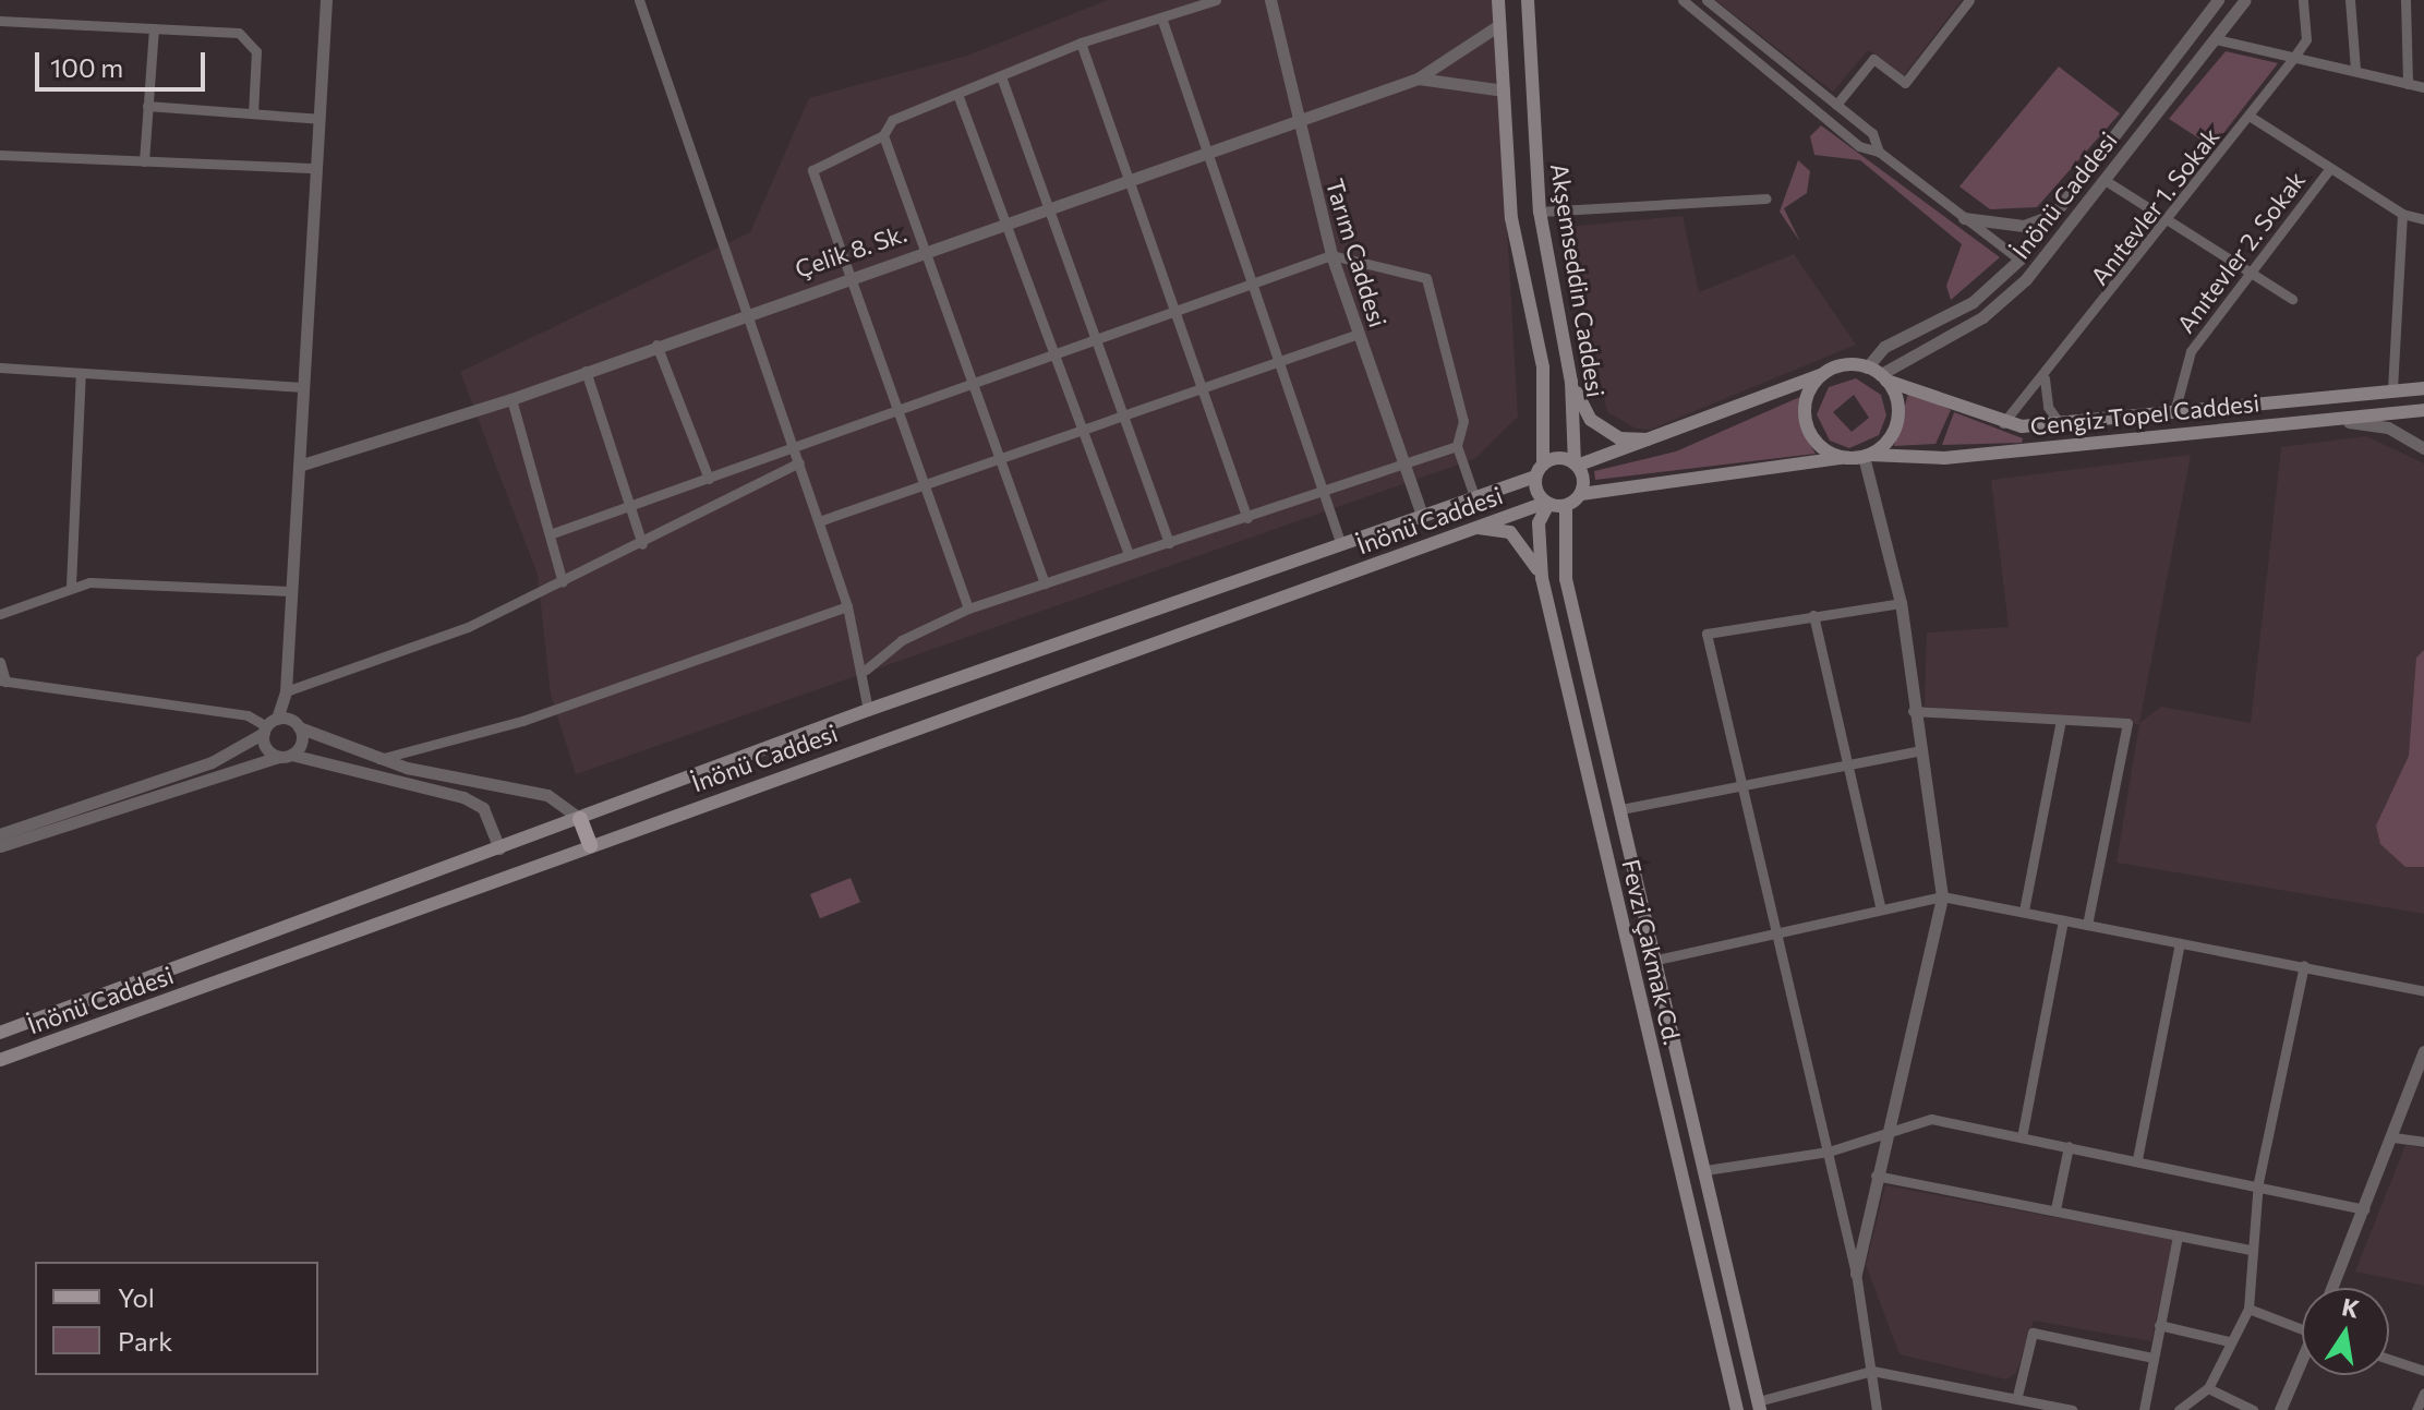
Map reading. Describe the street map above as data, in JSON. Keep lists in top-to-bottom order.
{
  "streets": {
    "main road": [
      "İnönü Caddesi",
      "Akşemseddin Caddesi",
      "Cengiz Topel Caddesi",
      "Fevzi Çakmak Cd."
    ],
    "street": [
      "Anıtevler 1. Sokak",
      "Çelik 8. Sk.",
      "Anıtevler 2. Sokak",
      "Tarım Caddesi"
    ]
  },
  "crossings": [
    ["İnönü Caddesi", "Tarım Caddesi"],
    ["İnönü Caddesi", "Akşemseddin Caddesi"],
    ["İnönü Caddesi", "Cengiz Topel Caddesi"],
    ["İnönü Caddesi", "Fevzi Çakmak Cd."],
    ["Anıtevler 1. Sokak", "Cengiz Topel Caddesi"],
    ["Çelik 8. Sk.", "Tarım Caddesi"],
    ["Anıtevler 2. Sokak", "Cengiz Topel Caddesi"]
  ],
  "legend": ["Yol", "Park"],
  "scale_bar": "100 m",
  "north": "top"
}
